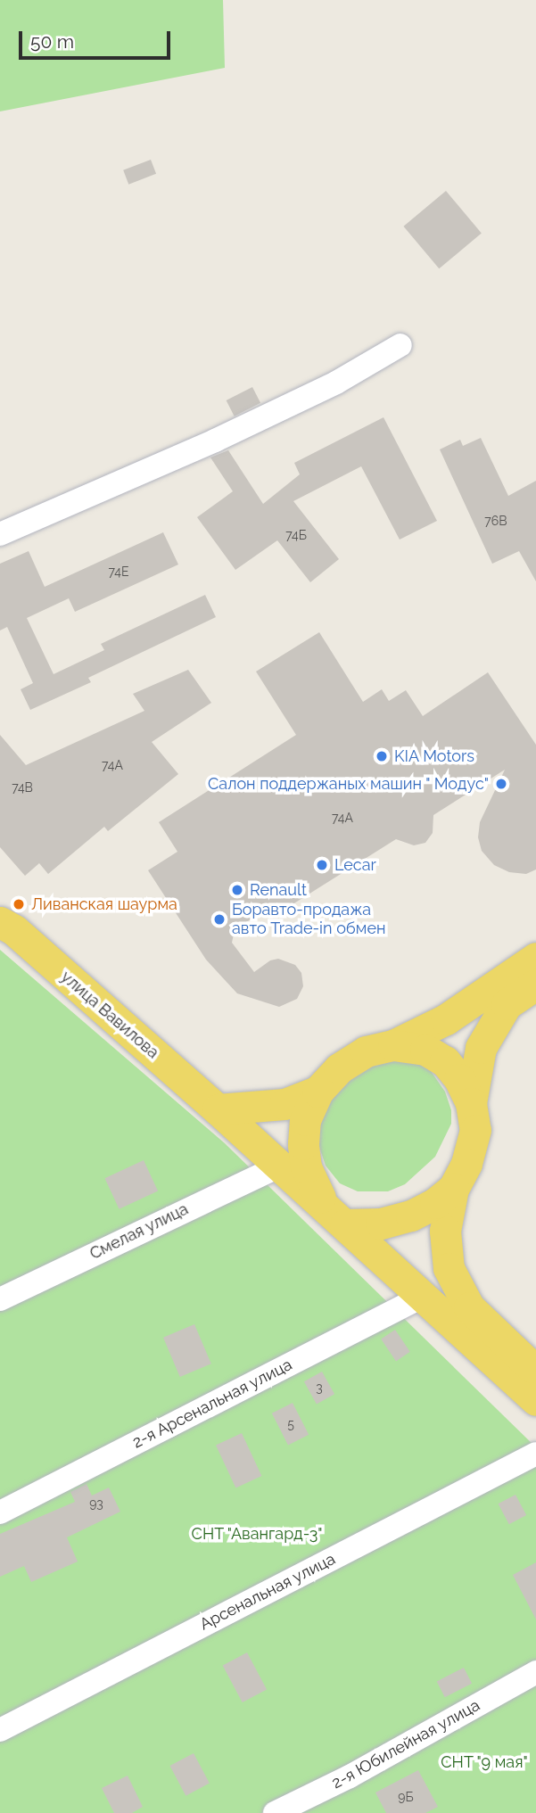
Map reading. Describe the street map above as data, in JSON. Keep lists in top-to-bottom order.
{
  "streets": {
    "main road": ["улица Вавилова"],
    "street": [
      "Смелая улица",
      "2-я Арсенальная улица",
      "Арсенальная улица",
      "2-я Юбилейная улица"
    ]
  },
  "crossings": [
    ["улица Вавилова", "Смелая улица"],
    ["улица Вавилова", "2-я Арсенальная улица"]
  ],
  "parks": ["СНТ \"Авангард-3\"", "СНТ \"9 мая\""],
  "places": [
    "KIA Motors",
    "Салон поддержаных машин \" Модус\"",
    "Lecar",
    "Renault",
    "Ливанская шаурма",
    "Боравто-продажа авто Trade-in обмен"
  ],
  "house_numbers": [
    "76В",
    "74Б",
    "74Е",
    "74А",
    "74В",
    "74А",
    "3",
    "5",
    "93",
    "9Б"
  ],
  "scale_bar": "50 m"
}
